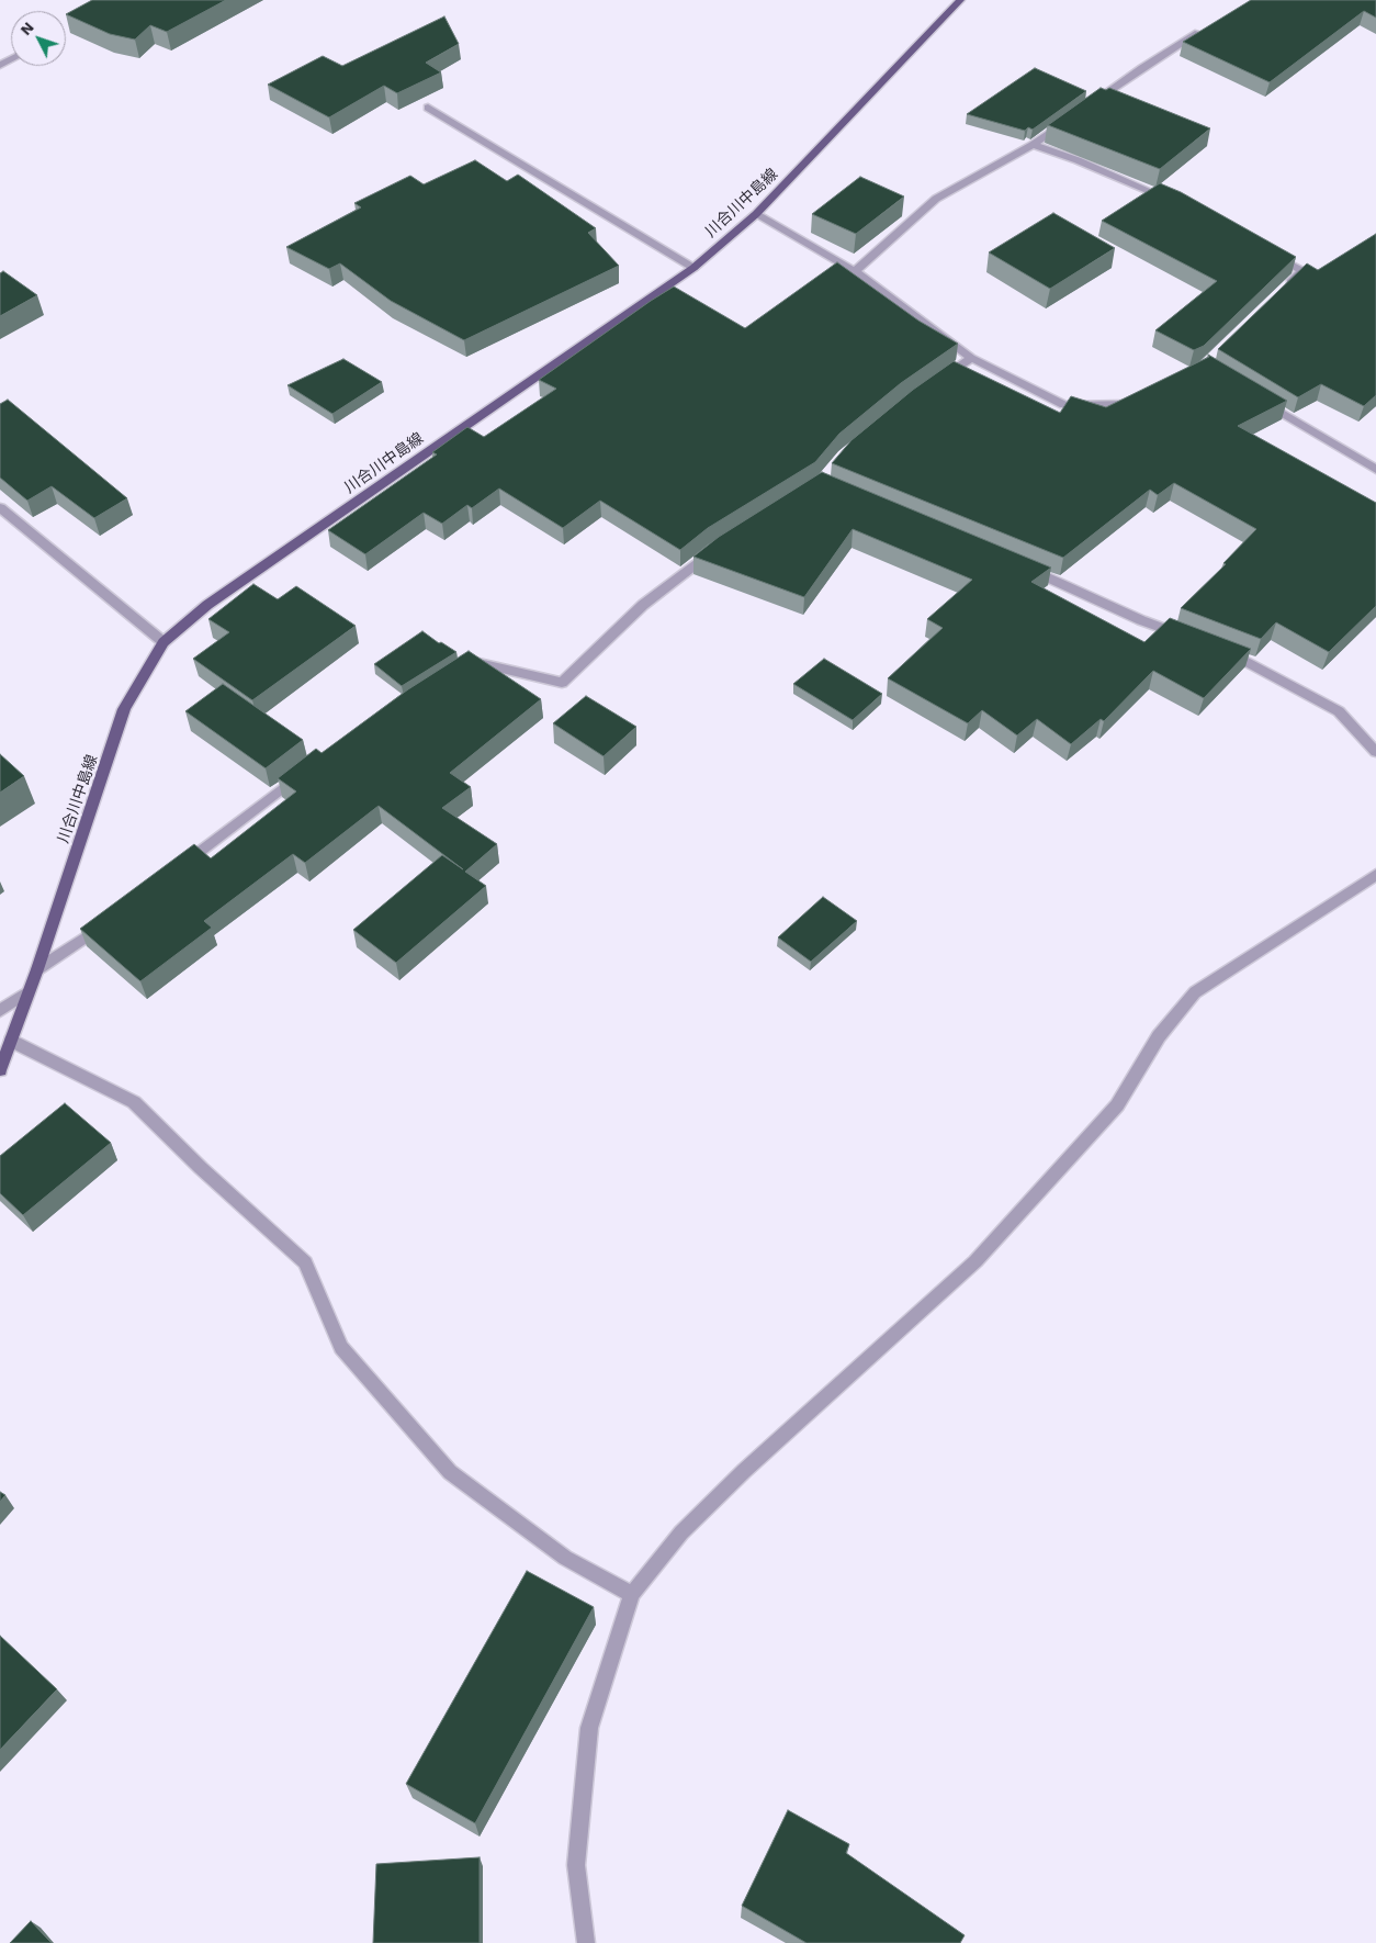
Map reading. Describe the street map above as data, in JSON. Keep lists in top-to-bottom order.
{
  "streets": {
    "main road": ["川合川中島線"]
  },
  "north": "top left"
}
